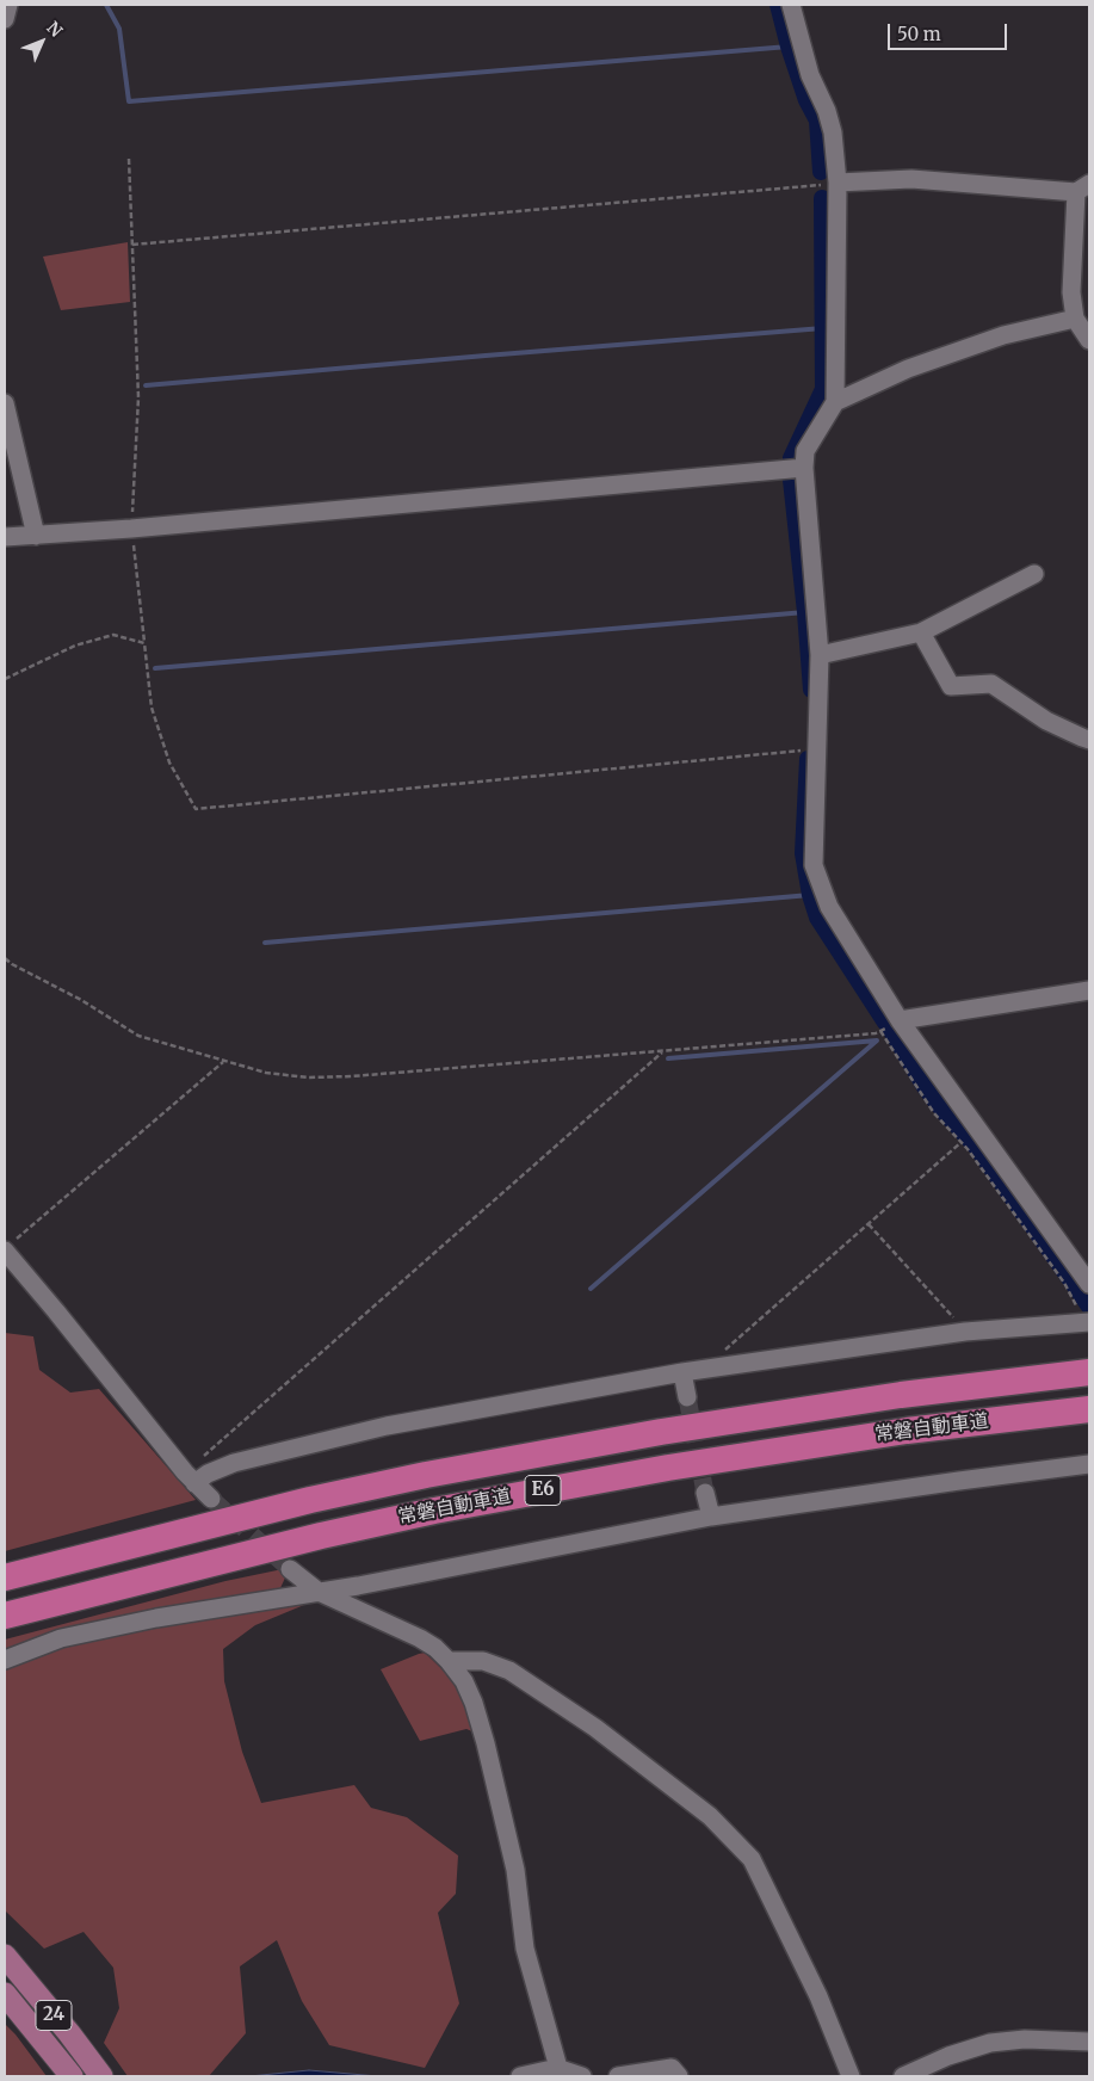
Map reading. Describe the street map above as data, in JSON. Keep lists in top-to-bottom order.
{
  "streets": {
    "highway": ["常磐自動車道", "E6"],
    "main road": ["24"]
  },
  "scale_bar": "50 m",
  "north": "top right"
}
